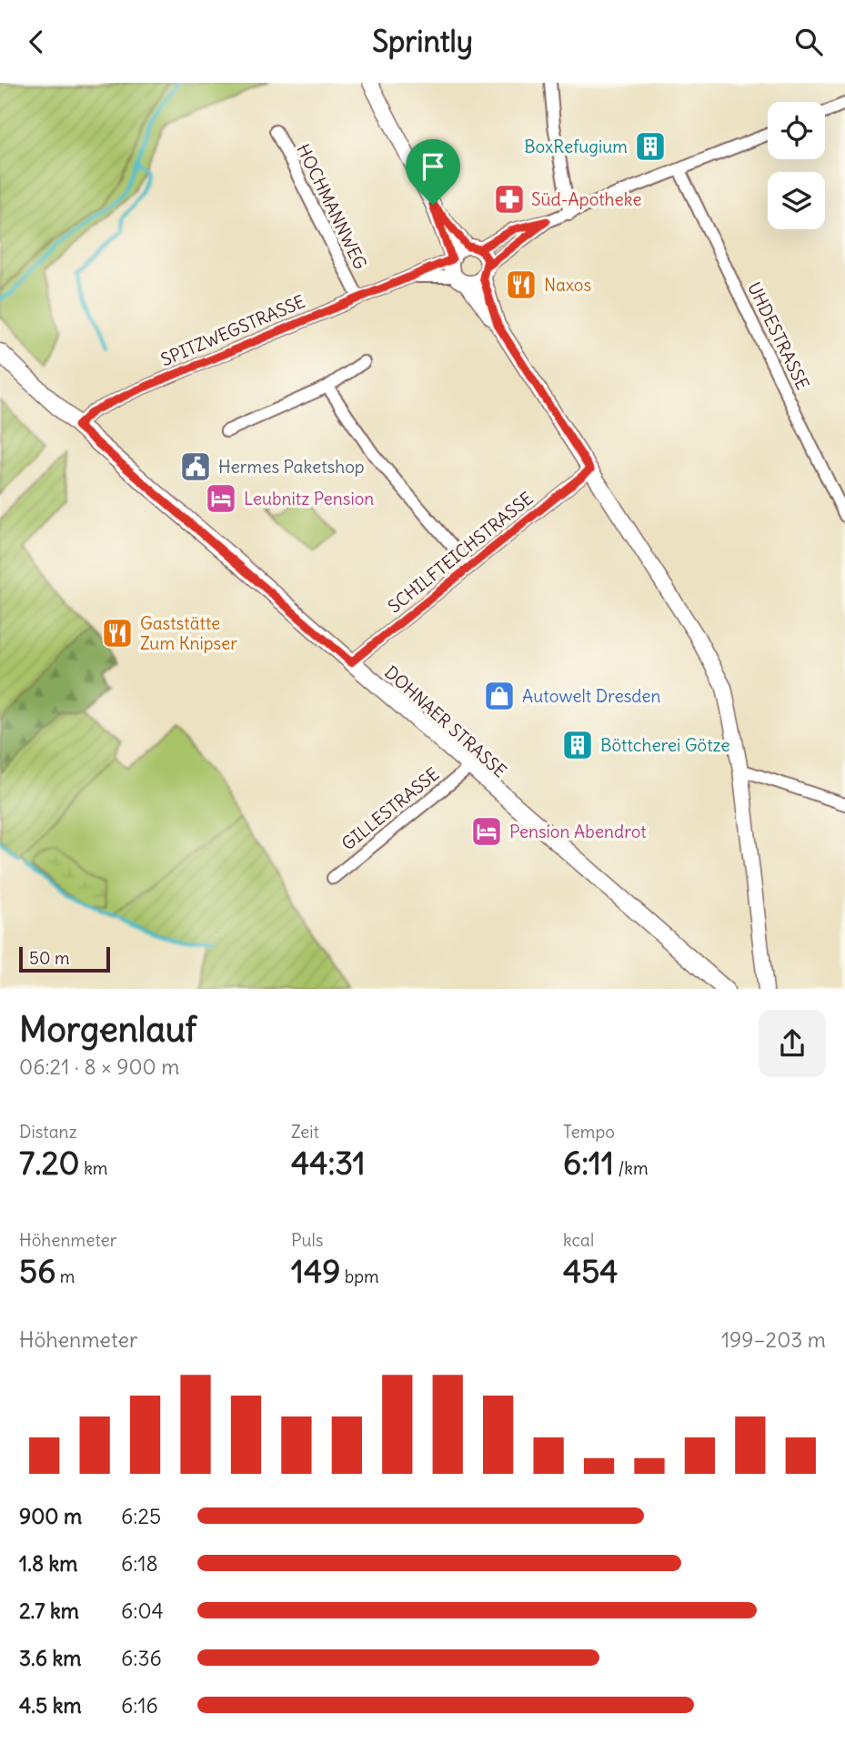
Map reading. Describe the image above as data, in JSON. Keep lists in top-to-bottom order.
{
  "streets": {
    "main road": ["DOHNAER STRASSE"],
    "street": [
      "HOCHMANNWEG",
      "SPITZWEGSTRASSE",
      "UHDESTRASSE",
      "SCHILFTEICHSTRASSE",
      "GILLESTRASSE"
    ]
  },
  "crossings": [
    ["HOCHMANNWEG", "SPITZWEGSTRASSE"],
    ["SPITZWEGSTRASSE", "DOHNAER STRASSE"],
    ["SCHILFTEICHSTRASSE", "DOHNAER STRASSE"],
    ["DOHNAER STRASSE", "GILLESTRASSE"]
  ],
  "places": {
    "building": ["BoxRefugium", "Böttcherei Götze"],
    "pharmacy": ["Süd-Apotheke"],
    "restaurant": ["Naxos", "Gaststätte Zum Knipser"],
    "public building": ["Hermes Paketshop"],
    "hotel": ["Leubnitz Pension", "Pension Abendrot"],
    "shop": ["Autowelt Dresden"]
  },
  "scale_bar": "50 m",
  "page": {
    "header": "Sprintly",
    "scale": "50 m",
    "heading": ["Morgenlauf", "06:21 · 8 × 900 m"],
    "stats": [
      ["Distanz", "7.20 km"],
      ["Zeit", "44:31"],
      ["Tempo", "6:11 /km"],
      ["Höhenmeter", "56 m"],
      ["Puls", "149 bpm"],
      ["kcal", "454"]
    ],
    "chart": ["Höhenmeter", "199–203 m"],
    "list": [
      {
        "name": "900 m",
        "note": "6:25"
      },
      {
        "name": "1.8 km",
        "note": "6:18"
      },
      {
        "name": "2.7 km",
        "note": "6:04"
      },
      {
        "name": "3.6 km",
        "note": "6:36"
      },
      {
        "name": "4.5 km",
        "note": "6:16"
      }
    ]
  }
}
